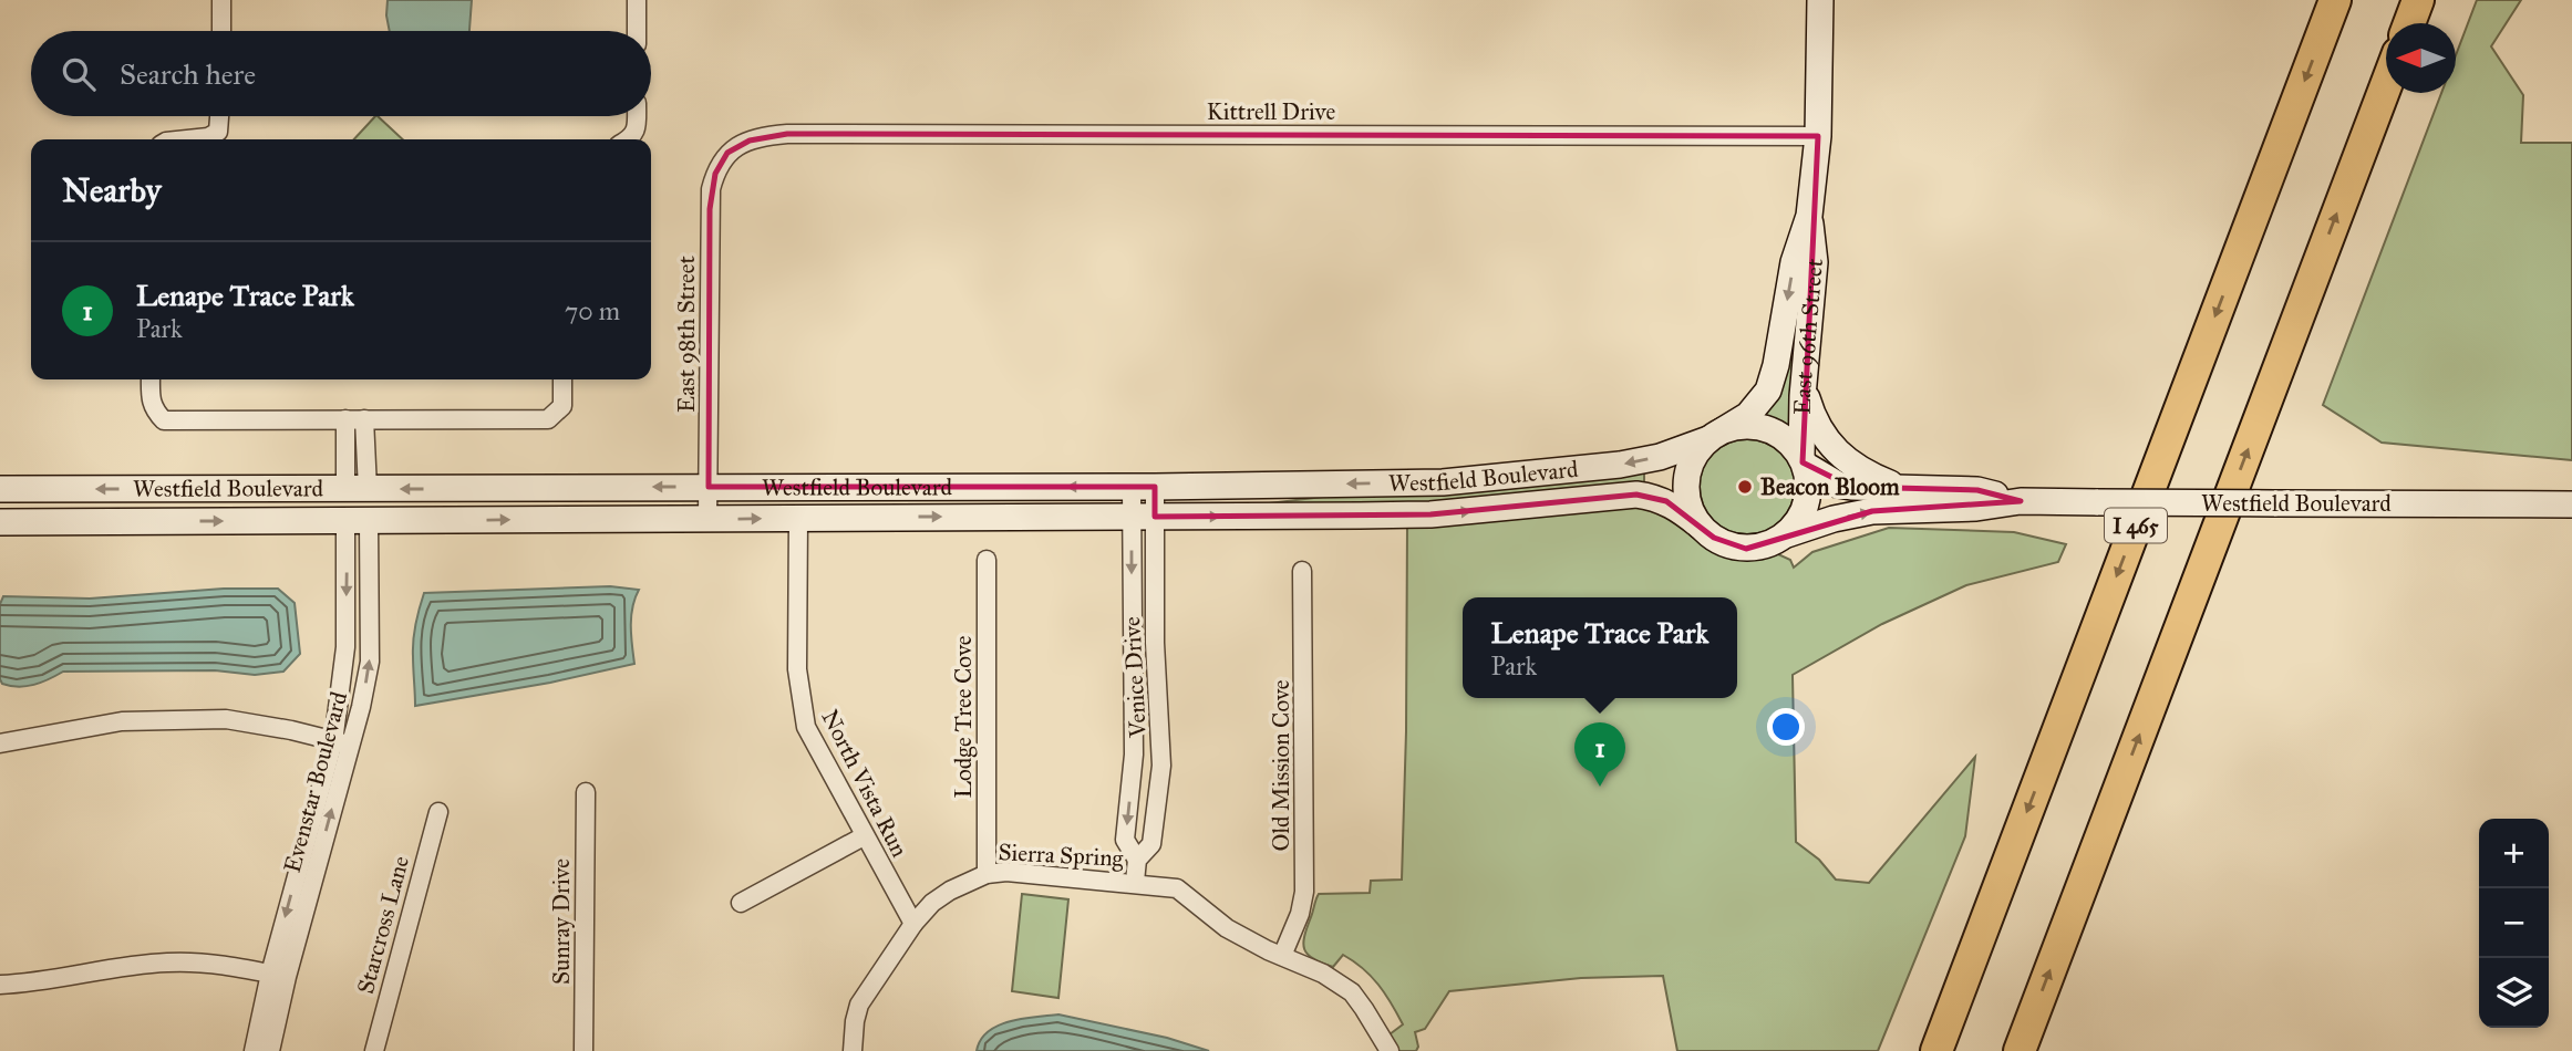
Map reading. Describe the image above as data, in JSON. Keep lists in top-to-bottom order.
{
  "streets": {
    "highway": ["I 465"],
    "main road": ["East 96th Street", "Westfield Boulevard"],
    "street": [
      "Kittrell Drive",
      "East 98th Street",
      "Venice Drive",
      "Lodge Tree Cove",
      "Old Mission Cove",
      "Evenstar Boulevard",
      "North Vista Run",
      "Sierra Spring",
      "Sunray Drive",
      "Starcross Lane"
    ]
  },
  "crossings": [
    ["Kittrell Drive", "East 98th Street"],
    ["Kittrell Drive", "East 96th Street"],
    ["East 98th Street", "Westfield Boulevard"],
    ["East 96th Street", "Westfield Boulevard"],
    ["Westfield Boulevard", "Venice Drive"],
    ["Westfield Boulevard", "Evenstar Boulevard"],
    ["Westfield Boulevard", "North Vista Run"],
    ["Venice Drive", "Sierra Spring"],
    ["Lodge Tree Cove", "Sierra Spring"],
    ["Old Mission Cove", "Sierra Spring"],
    ["North Vista Run", "Sierra Spring"]
  ],
  "places": ["Beacon Bloom"],
  "north": "left",
  "page": {
    "search": "Search here",
    "heading": "Nearby",
    "list": [
      {
        "mark": "1",
        "name": "Lenape Trace Park",
        "note": "Park",
        "value": "70 m"
      }
    ],
    "popup": ["Lenape Trace Park", "Park"],
    "pins": "1",
    "map_buttons": ["+", "−"]
  }
}
